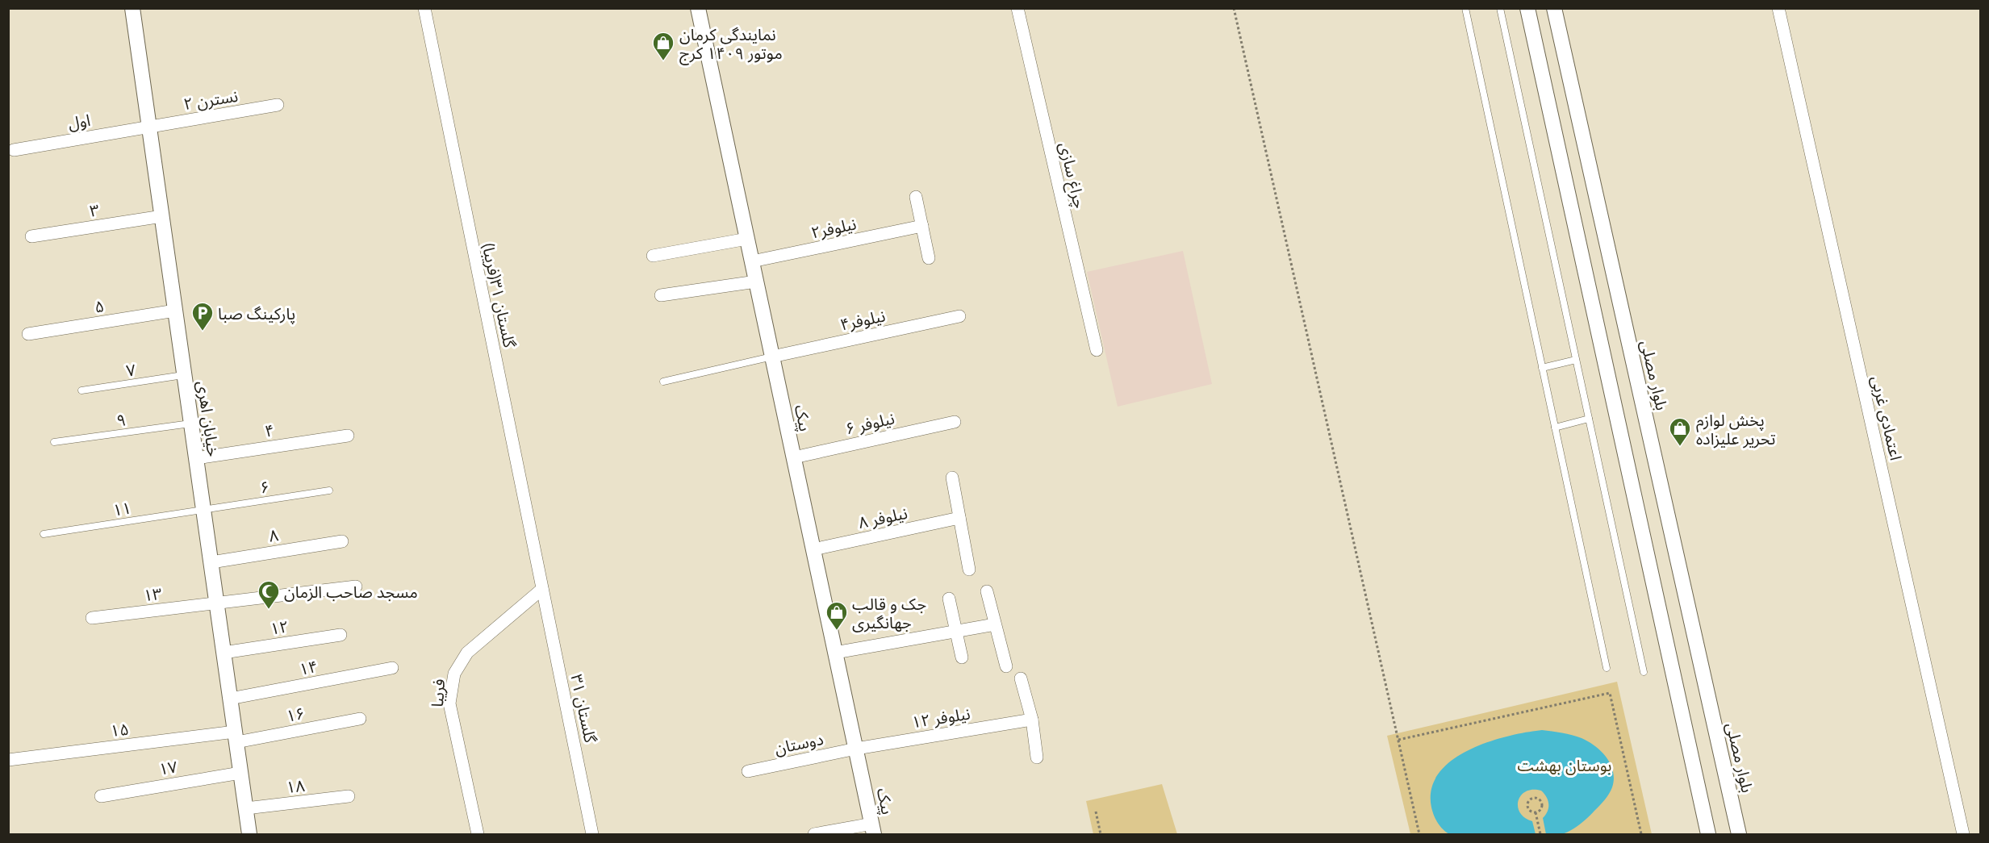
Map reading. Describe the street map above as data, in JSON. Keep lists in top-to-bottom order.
{
  "streets": {
    "street": [
      "نسترن ۲",
      "اول",
      "چراغ سازی",
      "۳",
      "نیلوفر۲",
      "گلستان ۳۱(فریبا)",
      "۵",
      "نیلوفر۴",
      "بلوار مصلی",
      "پیک",
      "اعتمادی غربی",
      "خیابان اهری",
      "نیلوفر ۶",
      "۴",
      "نیلوفر ۸",
      "۸",
      "۱۳",
      "۱۲",
      "۱۴",
      "فریبا",
      "گلستان ۳۱",
      "۱۶",
      "نیلوفر ۱۲",
      "۱۵",
      "دوستان",
      "۱۷",
      "۱۸"
    ],
    "lane": [
      "۷",
      "۹",
      "۶",
      "۱۱"
    ]
  },
  "crossings": [
    ["نسترن ۲", "اول"],
    ["نسترن ۲", "خیابان اهری"],
    ["اول", "خیابان اهری"],
    ["۳", "خیابان اهری"],
    ["نیلوفر۲", "پیک"],
    ["گلستان ۳۱(فریبا)", "فریبا"],
    ["گلستان ۳۱(فریبا)", "گلستان ۳۱"],
    ["۵", "خیابان اهری"],
    ["نیلوفر۴", "پیک"],
    ["۷", "خیابان اهری"],
    ["پیک", "نیلوفر ۶"],
    ["پیک", "نیلوفر ۸"],
    ["پیک", "نیلوفر ۱۲"],
    ["پیک", "دوستان"],
    ["خیابان اهری", "۹"],
    ["خیابان اهری", "۴"],
    ["خیابان اهری", "۶"],
    ["خیابان اهری", "۱۱"],
    ["خیابان اهری", "۸"],
    ["خیابان اهری", "۱۳"],
    ["خیابان اهری", "۱۲"],
    ["خیابان اهری", "۱۴"],
    ["خیابان اهری", "۱۶"],
    ["خیابان اهری", "۱۵"],
    ["خیابان اهری", "۱۷"],
    ["خیابان اهری", "۱۸"],
    ["۶", "۱۱"],
    ["فریبا", "گلستان ۳۱"],
    ["۱۶", "۱۵"],
    ["نیلوفر ۱۲", "دوستان"]
  ],
  "parks": ["بوستان بهشت"],
  "places": {
    "shop": ["نمایندگی کرمان موتور ۱۴۰۹ کرج", "پخش لوازم تحریر علیزاده", "جک و قالب جهانگیری"],
    "parking": ["پارکینگ صبا"],
    "mosque": ["مسجد صاحب الزمان"]
  }
}
